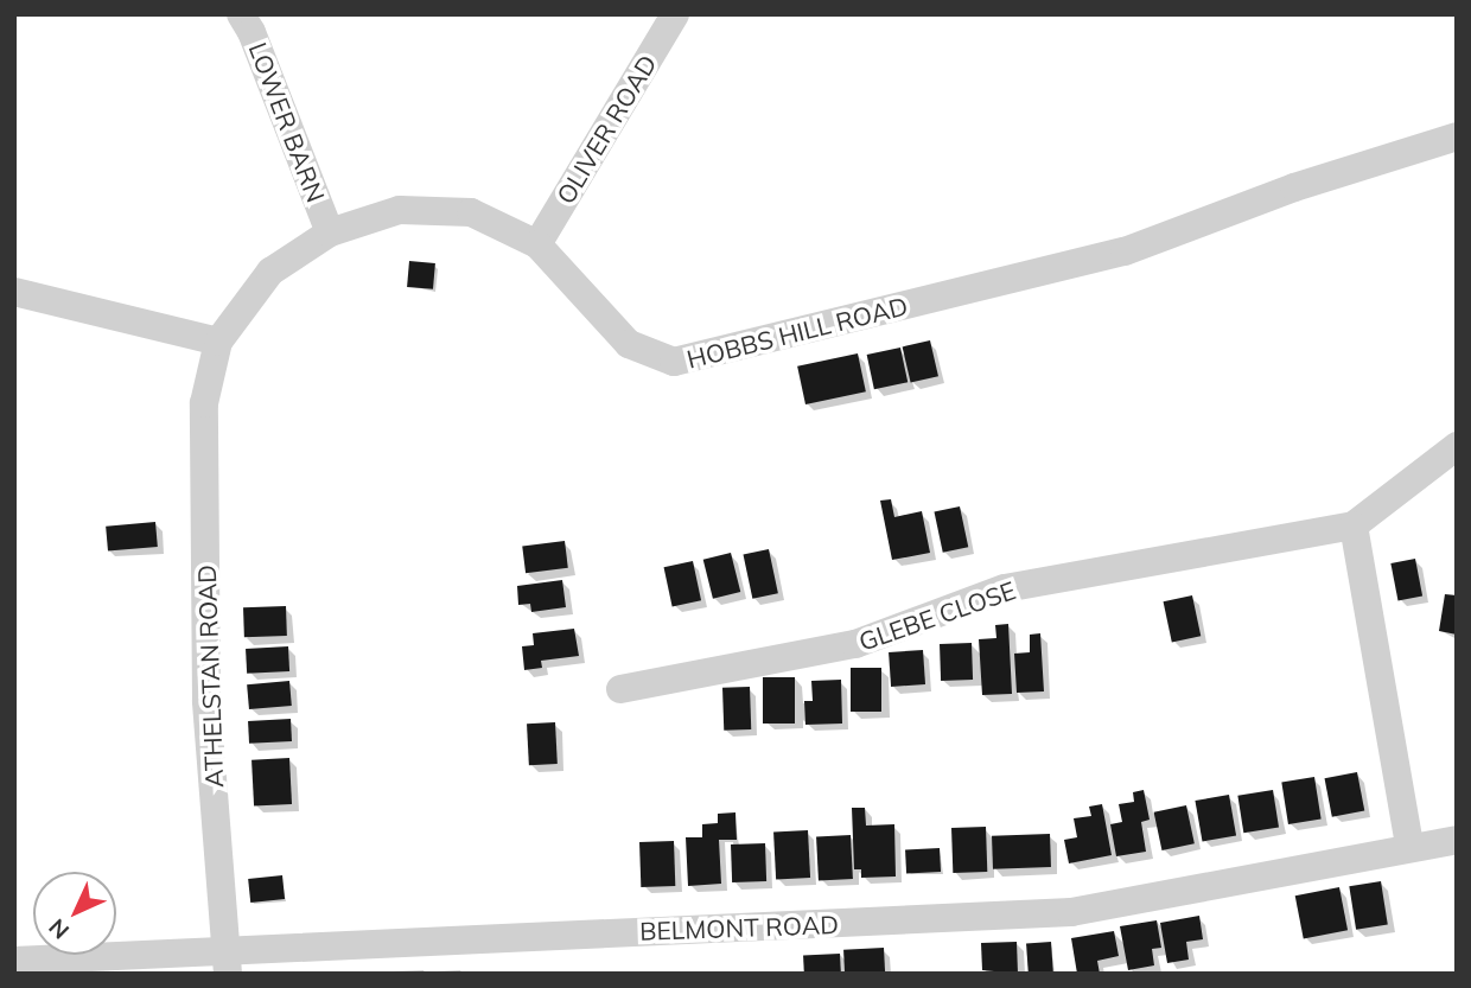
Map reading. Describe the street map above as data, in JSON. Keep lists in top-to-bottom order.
{
  "streets": {
    "street": [
      "LOWER BARN",
      "OLIVER ROAD",
      "HOBBS HILL ROAD",
      "GLEBE CLOSE",
      "ATHELSTAN ROAD",
      "BELMONT ROAD"
    ]
  },
  "crossings": [
    ["LOWER BARN", "HOBBS HILL ROAD"],
    ["OLIVER ROAD", "HOBBS HILL ROAD"],
    ["HOBBS HILL ROAD", "ATHELSTAN ROAD"],
    ["ATHELSTAN ROAD", "BELMONT ROAD"]
  ],
  "north": "bottom left"
}
